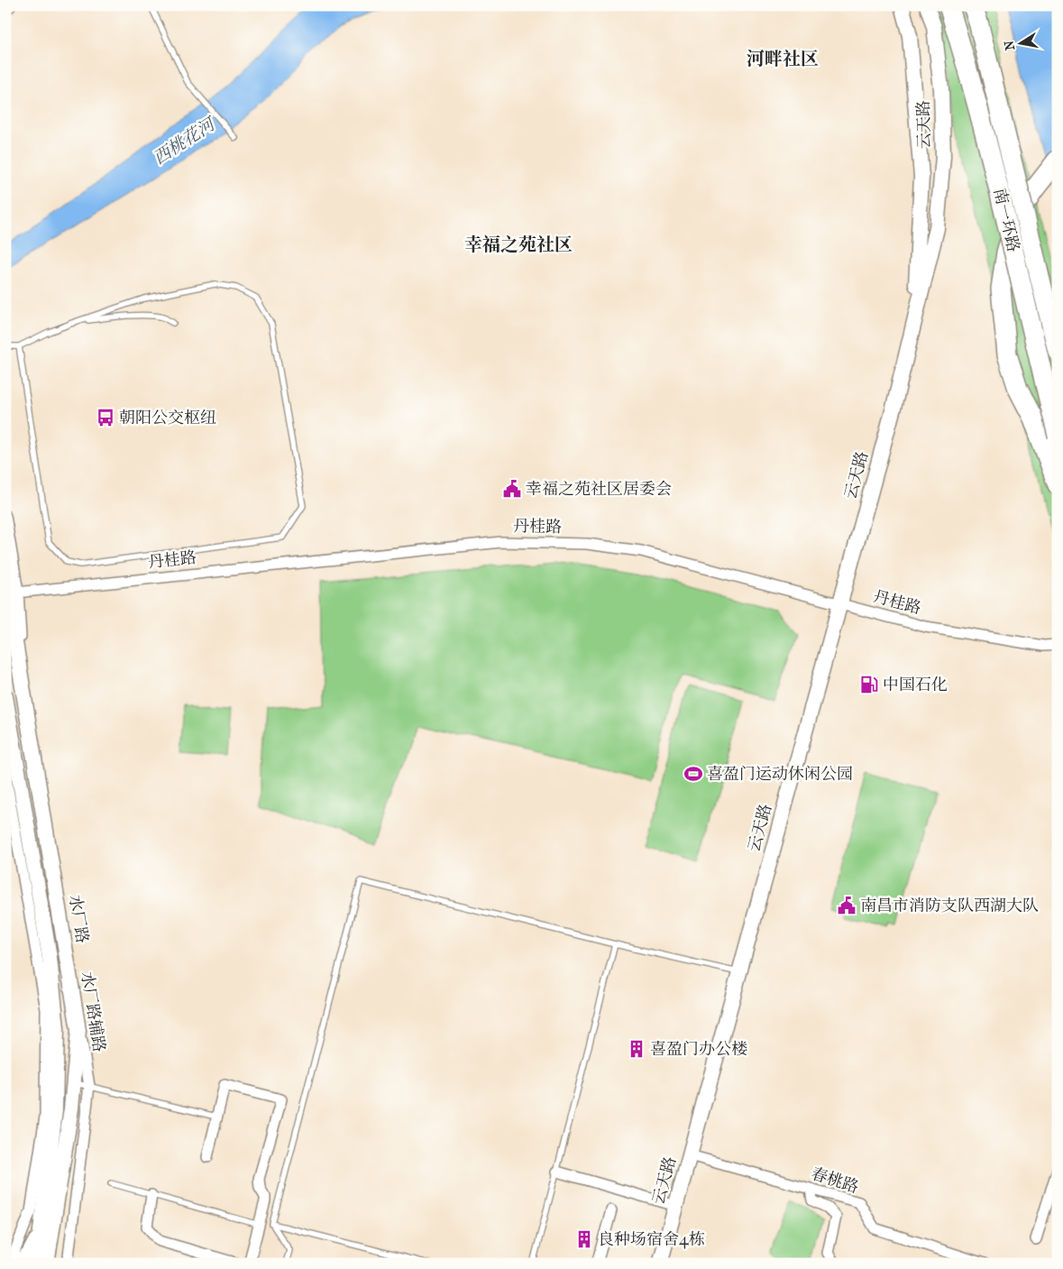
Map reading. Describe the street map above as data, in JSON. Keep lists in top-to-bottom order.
{
  "streets": {
    "highway": ["南一环路"],
    "street": [
      "云天路",
      "丹桂路",
      "水厂路",
      "水厂路辅路",
      "春桃路"
    ]
  },
  "crossings": [
    ["云天路", "丹桂路"],
    ["云天路", "春桃路"],
    ["丹桂路", "水厂路"],
    ["水厂路", "水厂路辅路"]
  ],
  "districts": ["河畔社区", "幸福之苑社区"],
  "water": ["西桃花河"],
  "places": {
    "bus stop": ["朝阳公交枢纽"],
    "public building": ["幸福之苑社区居委会", "南昌市消防支队西湖大队"],
    "fuel station": ["中国石化"],
    "sports": ["喜盈门运动休闲公园"],
    "building": ["喜盈门办公楼", "良种场宿舍4栋"]
  },
  "north": "left"
}
